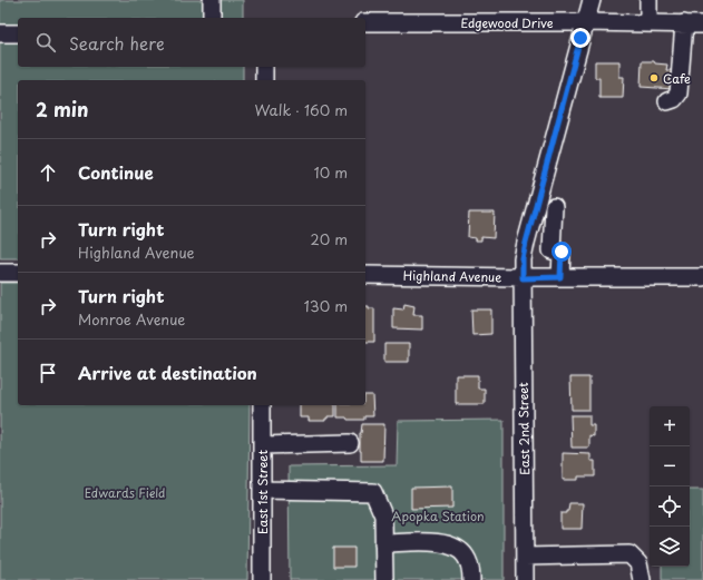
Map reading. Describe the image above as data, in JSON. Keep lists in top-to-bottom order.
{
  "streets": {
    "street": [
      "Edgewood Drive",
      "Highland Avenue",
      "East 2nd Street",
      "East 1st Street"
    ]
  },
  "crossings": [
    ["Edgewood Drive", "East 2nd Street"],
    ["Highland Avenue", "East 2nd Street"]
  ],
  "parks": ["Edwards Field", "Apopka Station"],
  "places": ["Cafe"],
  "page": {
    "search": "Search here",
    "heading": ["2 min", "Walk · 160 m"],
    "list": [
      ["Continue", "10 m"],
      ["Turn right", "Highland Avenue", "20 m"],
      ["Turn right", "Monroe Avenue", "130 m"],
      "Arrive at destination"
    ],
    "map_buttons": ["+", "−"]
  }
}
